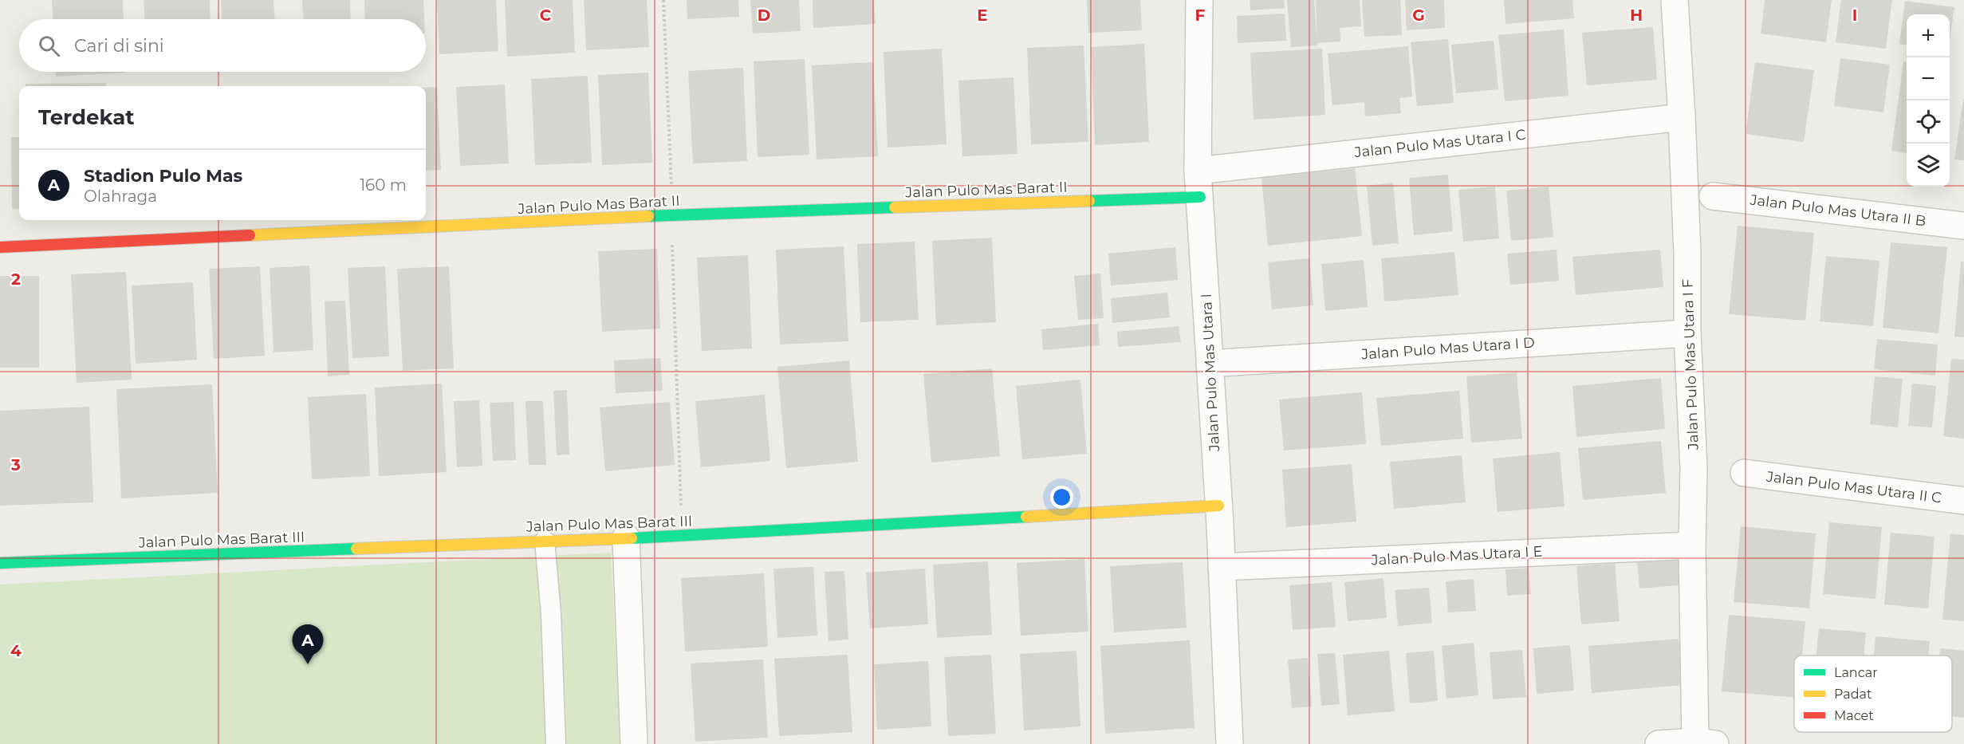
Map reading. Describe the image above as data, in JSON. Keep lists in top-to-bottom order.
{
  "streets": {
    "street": [
      "Jalan Pulo Mas Utara I C",
      "Jalan Pulo Mas Barat II",
      "Jalan Pulo Mas Utara II B",
      "Jalan Pulo Mas Utara I D",
      "Jalan Pulo Mas Utara I F",
      "Jalan Pulo Mas Utara I",
      "Jalan Pulo Mas Utara II C",
      "Jalan Pulo Mas Barat III",
      "Jalan Pulo Mas Utara I E"
    ]
  },
  "crossings": [
    ["Jalan Pulo Mas Utara I C", "Jalan Pulo Mas Utara I F"],
    ["Jalan Pulo Mas Utara I C", "Jalan Pulo Mas Utara I"],
    ["Jalan Pulo Mas Barat II", "Jalan Pulo Mas Utara I"],
    ["Jalan Pulo Mas Utara I D", "Jalan Pulo Mas Utara I F"],
    ["Jalan Pulo Mas Utara I D", "Jalan Pulo Mas Utara I"],
    ["Jalan Pulo Mas Utara I F", "Jalan Pulo Mas Utara I E"],
    ["Jalan Pulo Mas Utara I", "Jalan Pulo Mas Barat III"],
    ["Jalan Pulo Mas Utara I", "Jalan Pulo Mas Utara I E"]
  ],
  "legend": ["Lancar", "Padat", "Macet"],
  "page": {
    "map_buttons": ["+", "−"],
    "search": "Cari di sini",
    "heading": "Terdekat",
    "list": [
      {
        "mark": "A",
        "name": "Stadion Pulo Mas",
        "note": "Olahraga",
        "value": "160 m"
      }
    ],
    "pins": "A"
  },
  "grid": {
    "columns": [
      "C",
      "D",
      "E",
      "F",
      "G",
      "H",
      "I"
    ],
    "rows": ["2", "3", "4"]
  }
}
